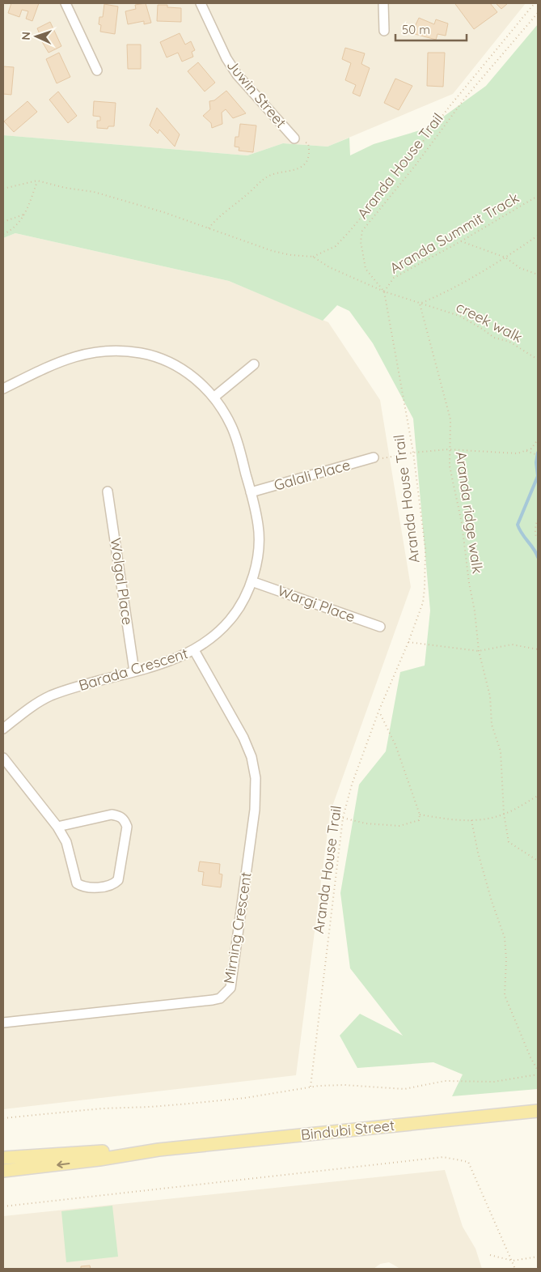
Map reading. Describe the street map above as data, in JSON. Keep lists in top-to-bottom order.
{
  "streets": {
    "main road": ["Bindubi Street"],
    "street": [
      "Juwin Street",
      "Galali Place",
      "Wolgal Place",
      "Wargi Place",
      "Barada Crescent",
      "Mirning Crescent"
    ],
    "path": [
      "Aranda House Trail",
      "Aranda Summit Track",
      "creek walk",
      "Aranda ridge walk"
    ]
  },
  "crossings": [
    ["Aranda House Trail", "Aranda Summit Track"],
    ["Aranda House Trail", "creek walk"],
    ["Aranda Summit Track", "creek walk"],
    ["creek walk", "Aranda ridge walk"],
    ["Galali Place", "Barada Crescent"],
    ["Wolgal Place", "Barada Crescent"],
    ["Wargi Place", "Barada Crescent"],
    ["Barada Crescent", "Mirning Crescent"]
  ],
  "scale_bar": "50 m",
  "north": "left"
}
